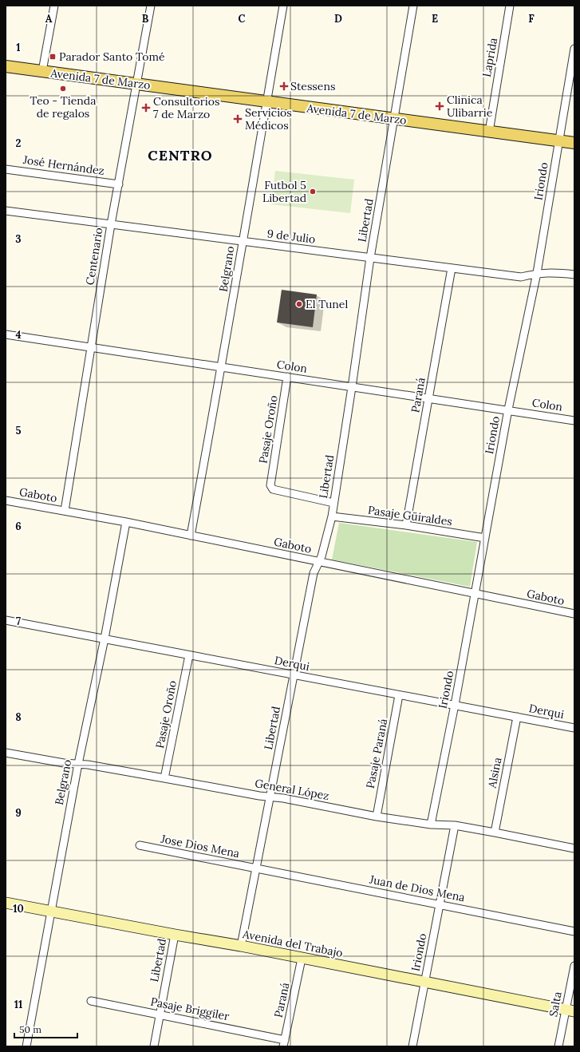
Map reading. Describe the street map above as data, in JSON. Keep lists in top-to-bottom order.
{
  "streets": {
    "main road": ["Avenida 7 de Marzo"],
    "street": [
      "Laprida",
      "José Hernández",
      "Iriondo",
      "Libertad",
      "9 de Julio",
      "Centenario",
      "Belgrano",
      "Colon",
      "Paraná",
      "Pasaje Oroño",
      "Gaboto",
      "Pasaje Güiraldes",
      "Derqui",
      "Pasaje Paraná",
      "Alsina",
      "General López",
      "Jose Dios Mena",
      "Juan de Dios Mena",
      "Avenida del Trabajo",
      "Salta",
      "Pasaje Briggiler"
    ]
  },
  "crossings": [
    ["Laprida", "Avenida 7 de Marzo"],
    ["Avenida 7 de Marzo", "Iriondo"],
    ["Avenida 7 de Marzo", "Libertad"],
    ["Avenida 7 de Marzo", "Centenario"],
    ["Avenida 7 de Marzo", "Belgrano"],
    ["José Hernández", "Centenario"],
    ["Iriondo", "9 de Julio"],
    ["Iriondo", "Colon"],
    ["Iriondo", "Gaboto"],
    ["Iriondo", "Pasaje Güiraldes"],
    ["Iriondo", "Derqui"],
    ["Iriondo", "General López"],
    ["Iriondo", "Juan de Dios Mena"],
    ["Iriondo", "Avenida del Trabajo"],
    ["Libertad", "9 de Julio"],
    ["Libertad", "Colon"],
    ["Libertad", "Pasaje Oroño"],
    ["Libertad", "Gaboto"],
    ["Libertad", "Pasaje Güiraldes"],
    ["Libertad", "Derqui"],
    ["Libertad", "General López"],
    ["Libertad", "Jose Dios Mena"],
    ["Libertad", "Juan de Dios Mena"],
    ["Libertad", "Avenida del Trabajo"],
    ["Libertad", "Pasaje Briggiler"],
    ["9 de Julio", "Centenario"],
    ["9 de Julio", "Belgrano"],
    ["9 de Julio", "Paraná"],
    ["Centenario", "Colon"],
    ["Centenario", "Gaboto"],
    ["Belgrano", "Colon"],
    ["Belgrano", "Gaboto"],
    ["Belgrano", "Derqui"],
    ["Belgrano", "General López"],
    ["Belgrano", "Avenida del Trabajo"],
    ["Colon", "Paraná"],
    ["Colon", "Pasaje Oroño"],
    ["Paraná", "Pasaje Güiraldes"],
    ["Paraná", "Avenida del Trabajo"],
    ["Paraná", "Pasaje Briggiler"],
    ["Pasaje Oroño", "Derqui"],
    ["Pasaje Oroño", "General López"],
    ["Derqui", "Pasaje Paraná"],
    ["Derqui", "Alsina"],
    ["Pasaje Paraná", "General López"],
    ["Alsina", "General López"],
    ["Jose Dios Mena", "Juan de Dios Mena"],
    ["Avenida del Trabajo", "Salta"]
  ],
  "districts": ["CENTRO"],
  "places": {
    "transit": ["Parador Santo Tomé"],
    "health": [
      "Stessens",
      "Clinica Ulibarrie",
      "Consultorios 7 de Marzo",
      "Servicios Médicos"
    ],
    "other": ["Teo - Tienda de regalos", "Futbol 5 Libertad", "El Tunel"]
  },
  "scale_bar": "50 m",
  "grid": {
    "columns": [
      "A",
      "B",
      "C",
      "D",
      "E",
      "F"
    ],
    "rows": [
      "1",
      "2",
      "3",
      "4",
      "5",
      "6",
      "7",
      "8",
      "9",
      "10",
      "11"
    ]
  }
}
